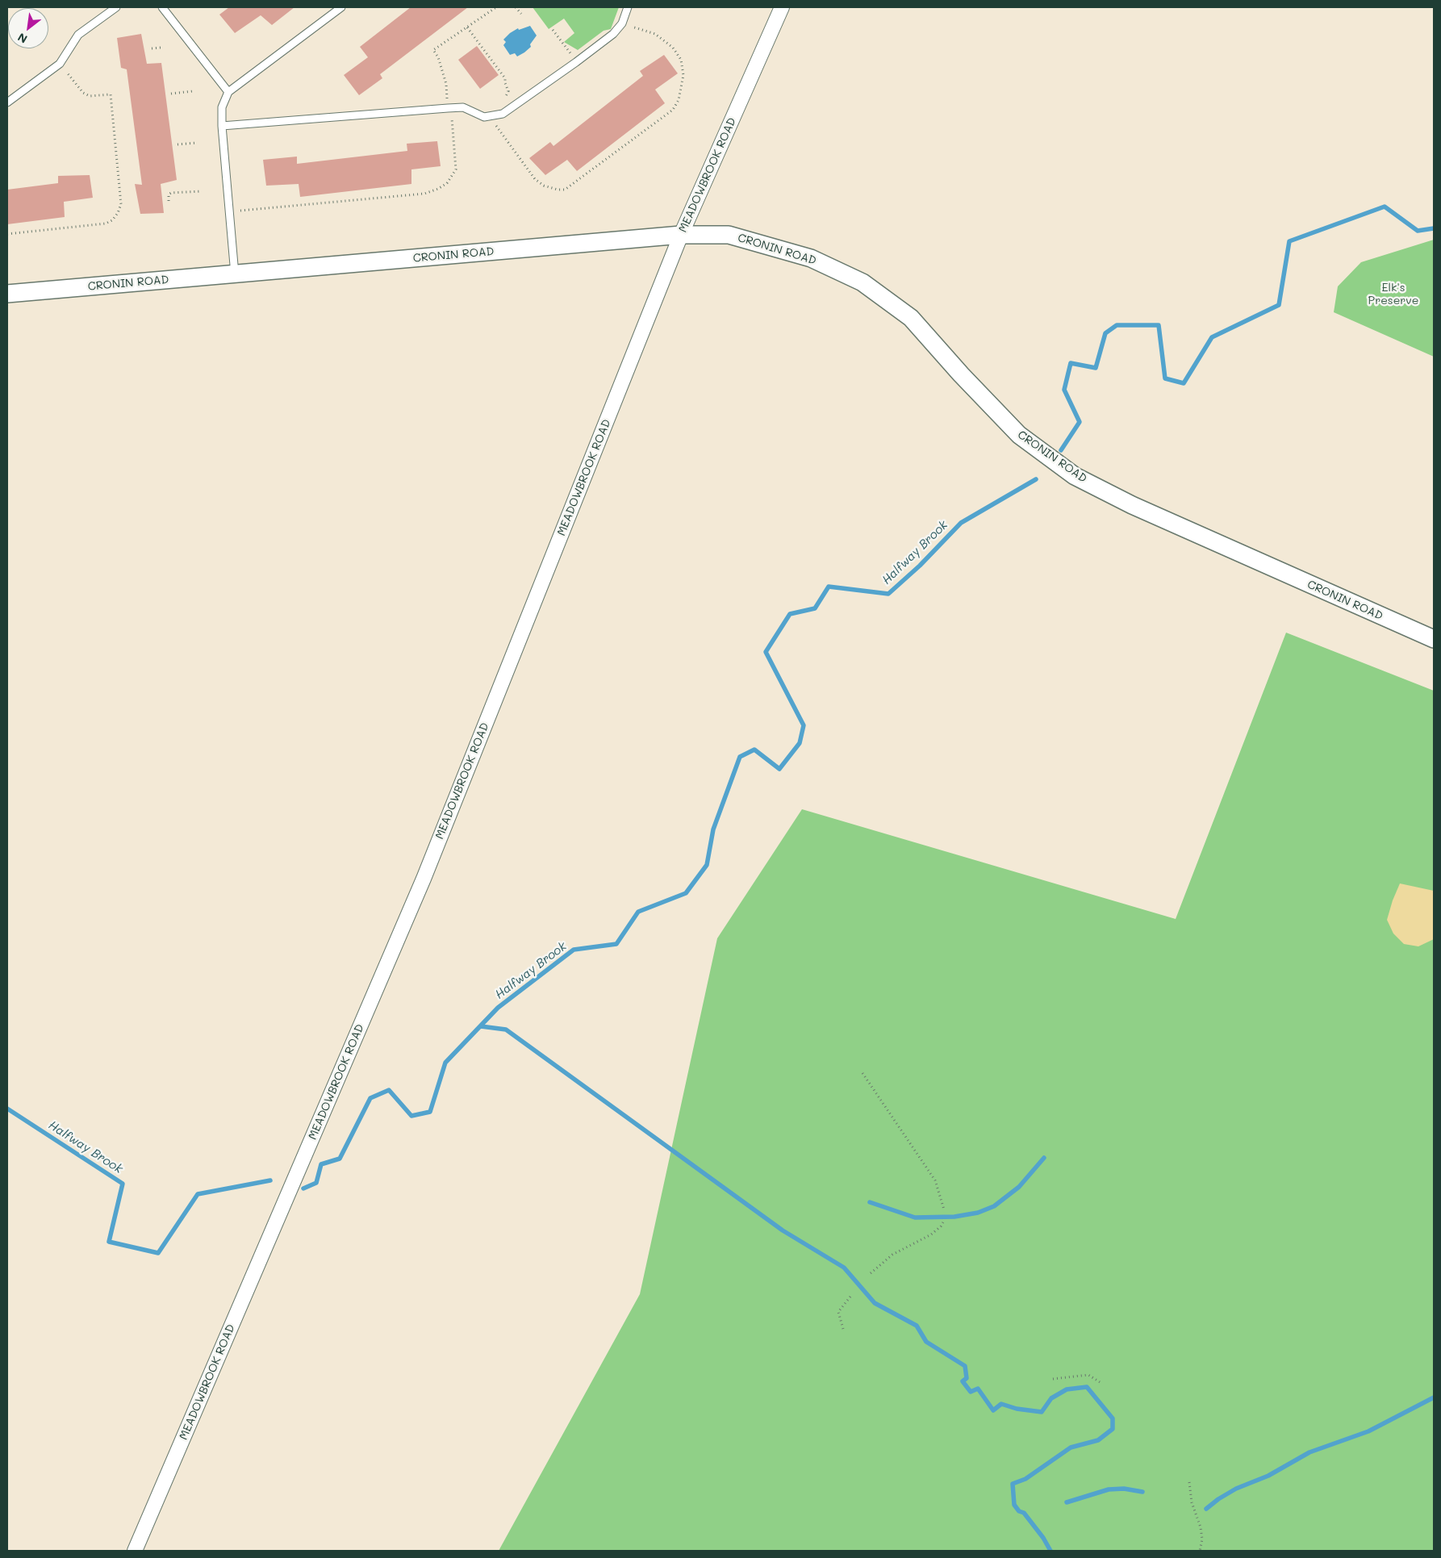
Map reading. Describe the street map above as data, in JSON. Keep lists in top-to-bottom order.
{
  "streets": {
    "street": ["MEADOWBROOK ROAD", "CRONIN ROAD"]
  },
  "crossings": [
    ["MEADOWBROOK ROAD", "CRONIN ROAD"]
  ],
  "water": ["Halfway Brook"],
  "parks": ["Elk's Preserve"],
  "north": "bottom left"
}
